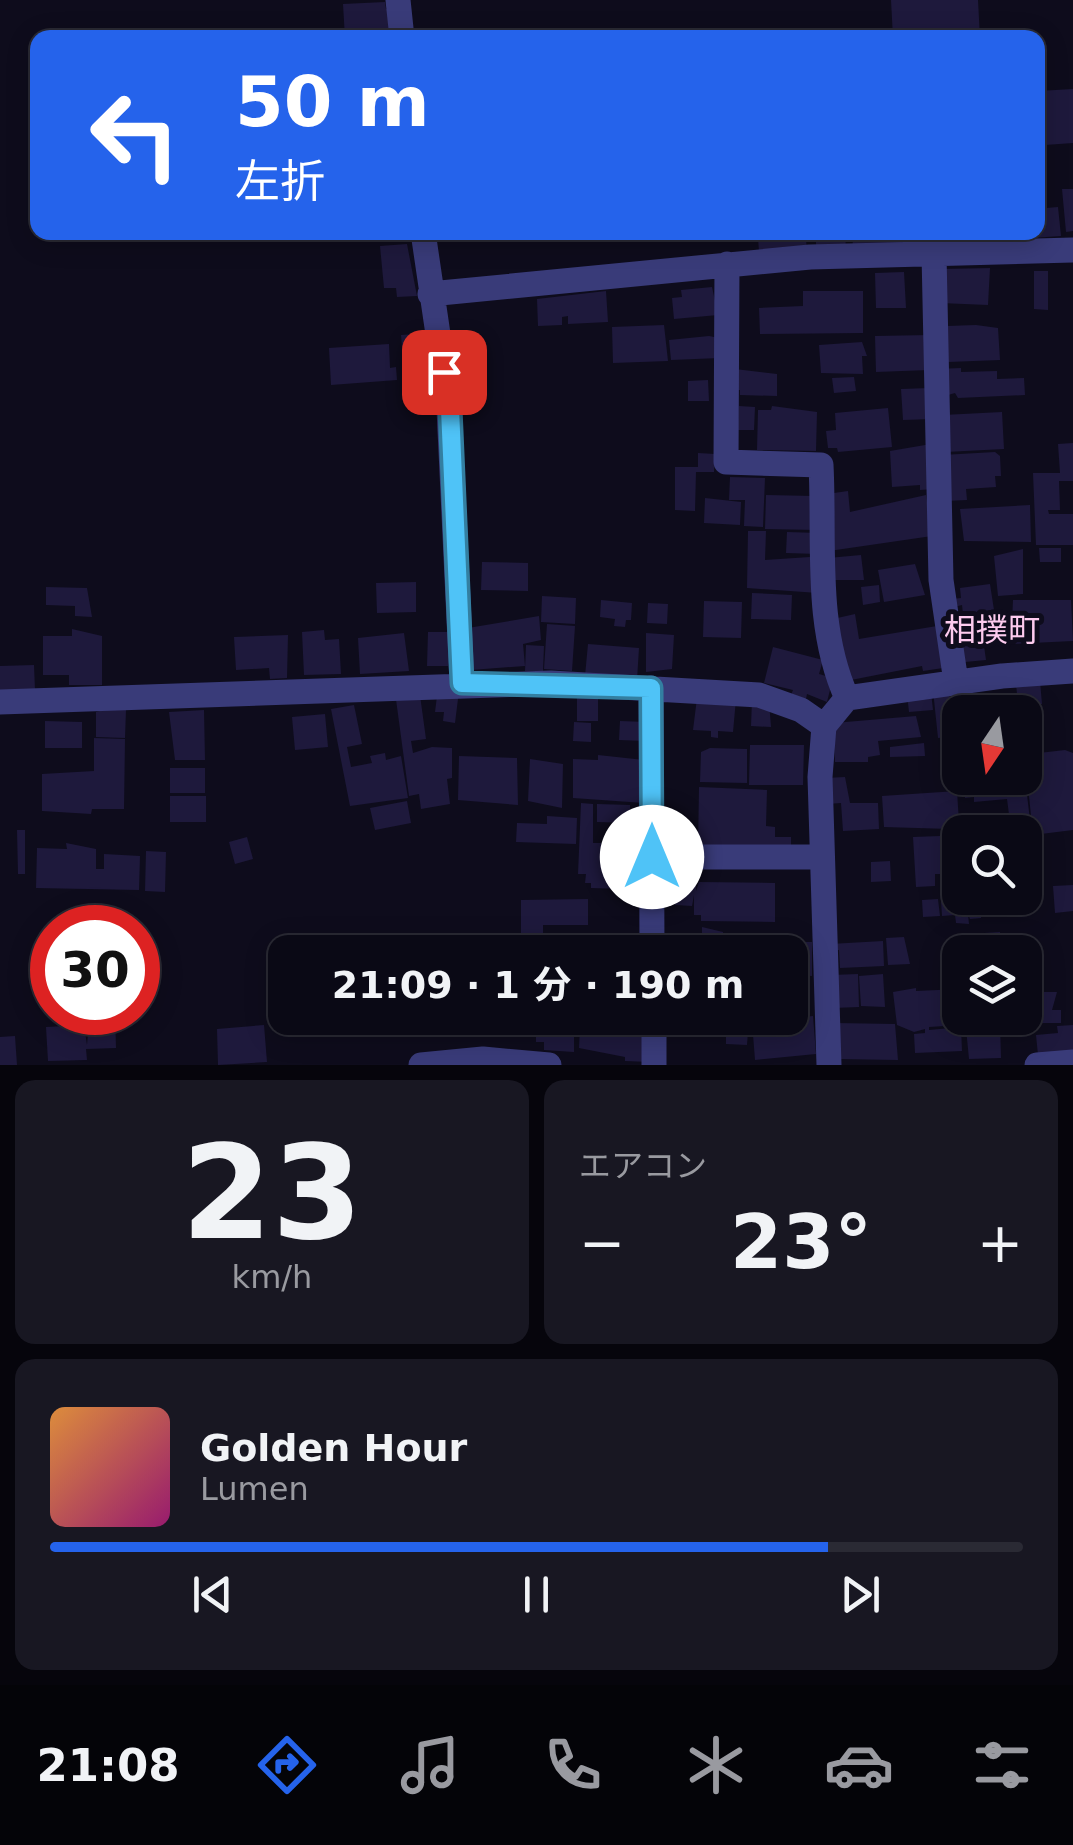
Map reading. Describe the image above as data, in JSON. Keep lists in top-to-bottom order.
{
  "districts": ["相撲町"],
  "north": "bottom",
  "page": {
    "turn": ["50 m", "左折"],
    "limit": "30",
    "trip": "21:09 · 1 分 · 190 m",
    "tile": [
      ["23", "km/h"],
      "エアコン"
    ],
    "heat": ["−", "23°", "+"],
    "song": ["Golden Hour", "Lumen"],
    "tabs": "21:08"
  }
}
